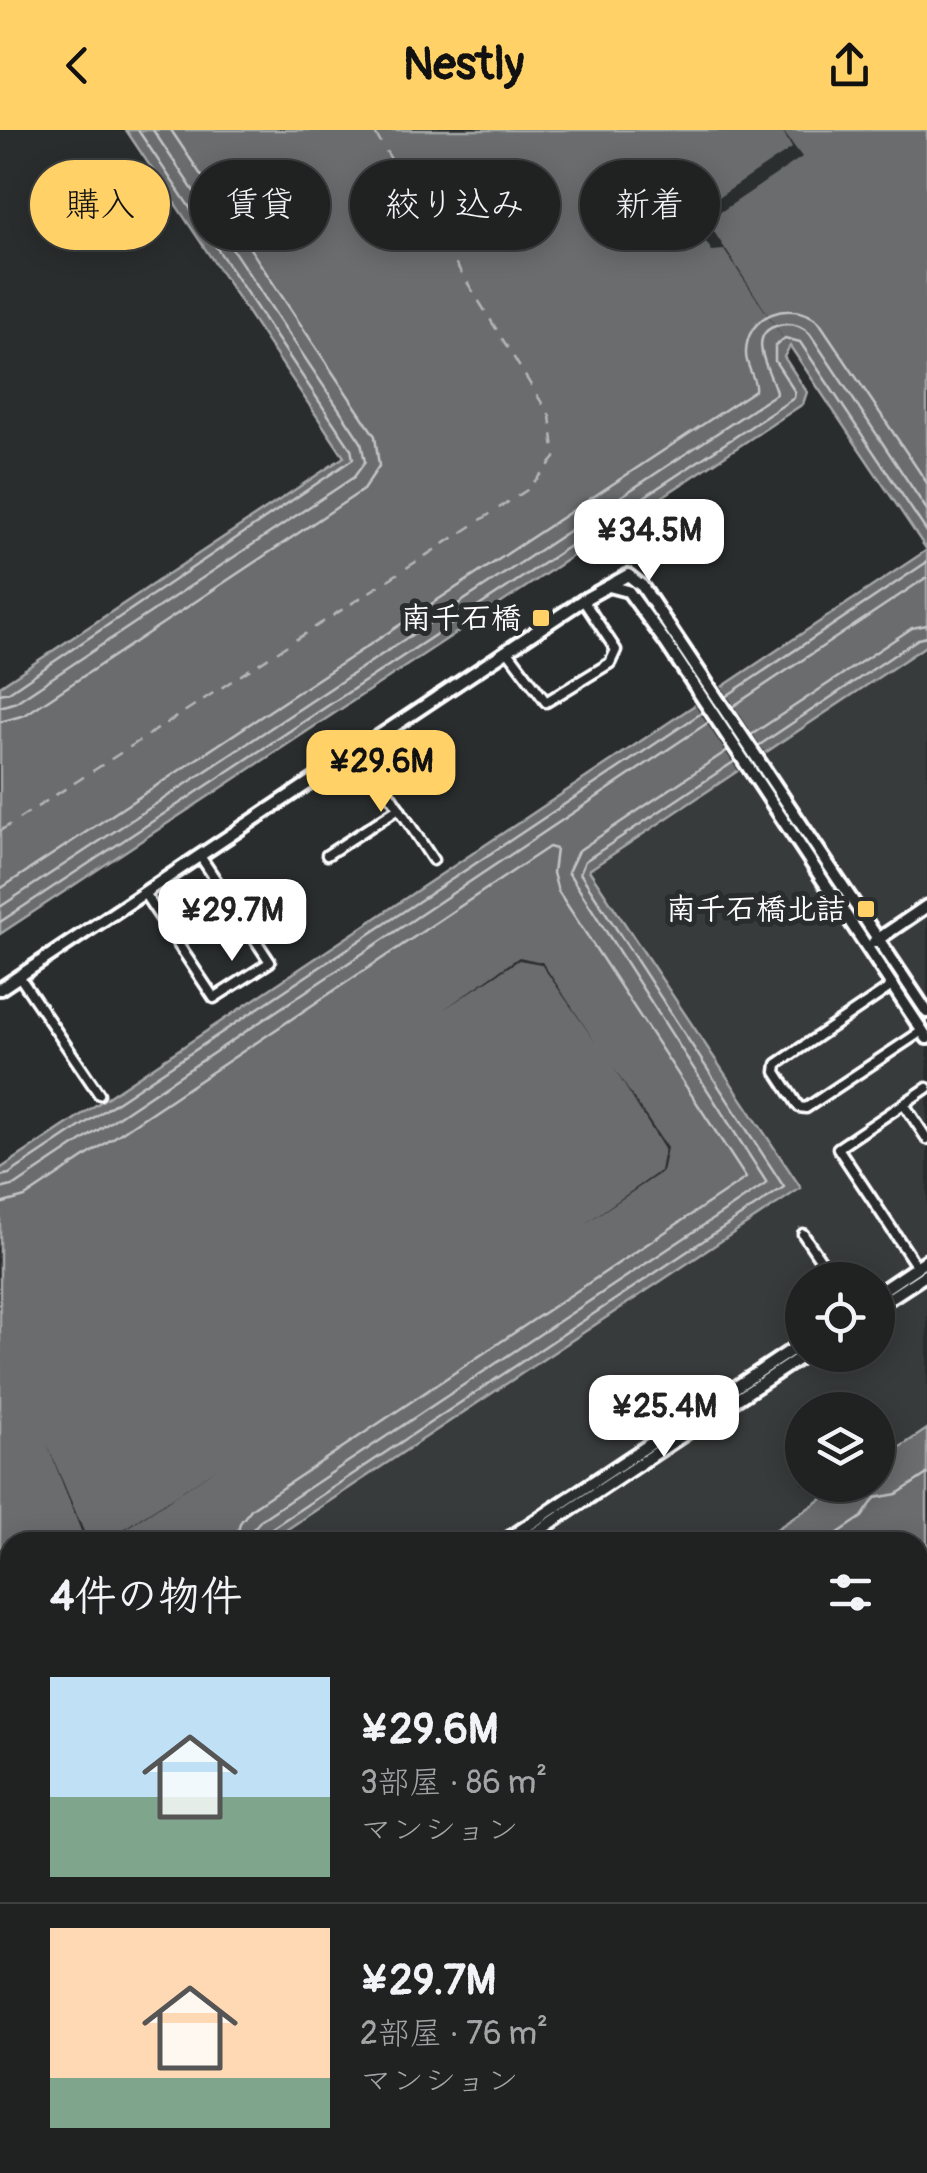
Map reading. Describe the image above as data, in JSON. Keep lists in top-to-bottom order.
{
  "places": {
    "transit": ["南千石橋", "南千石橋北詰"]
  },
  "page": {
    "header": "Nestly",
    "chip": [
      "購入",
      "賃貸",
      "絞り込み",
      "新着"
    ],
    "price": [
      "¥34.5M",
      "¥29.6M",
      "¥29.7M",
      "¥25.4M"
    ],
    "heading": "4件の物件",
    "list": [
      {
        "name": "¥29.6M",
        "note": "3部屋 · 86 m² · マンション"
      },
      {
        "name": "¥29.7M",
        "note": "2部屋 · 76 m² · マンション"
      }
    ]
  }
}
